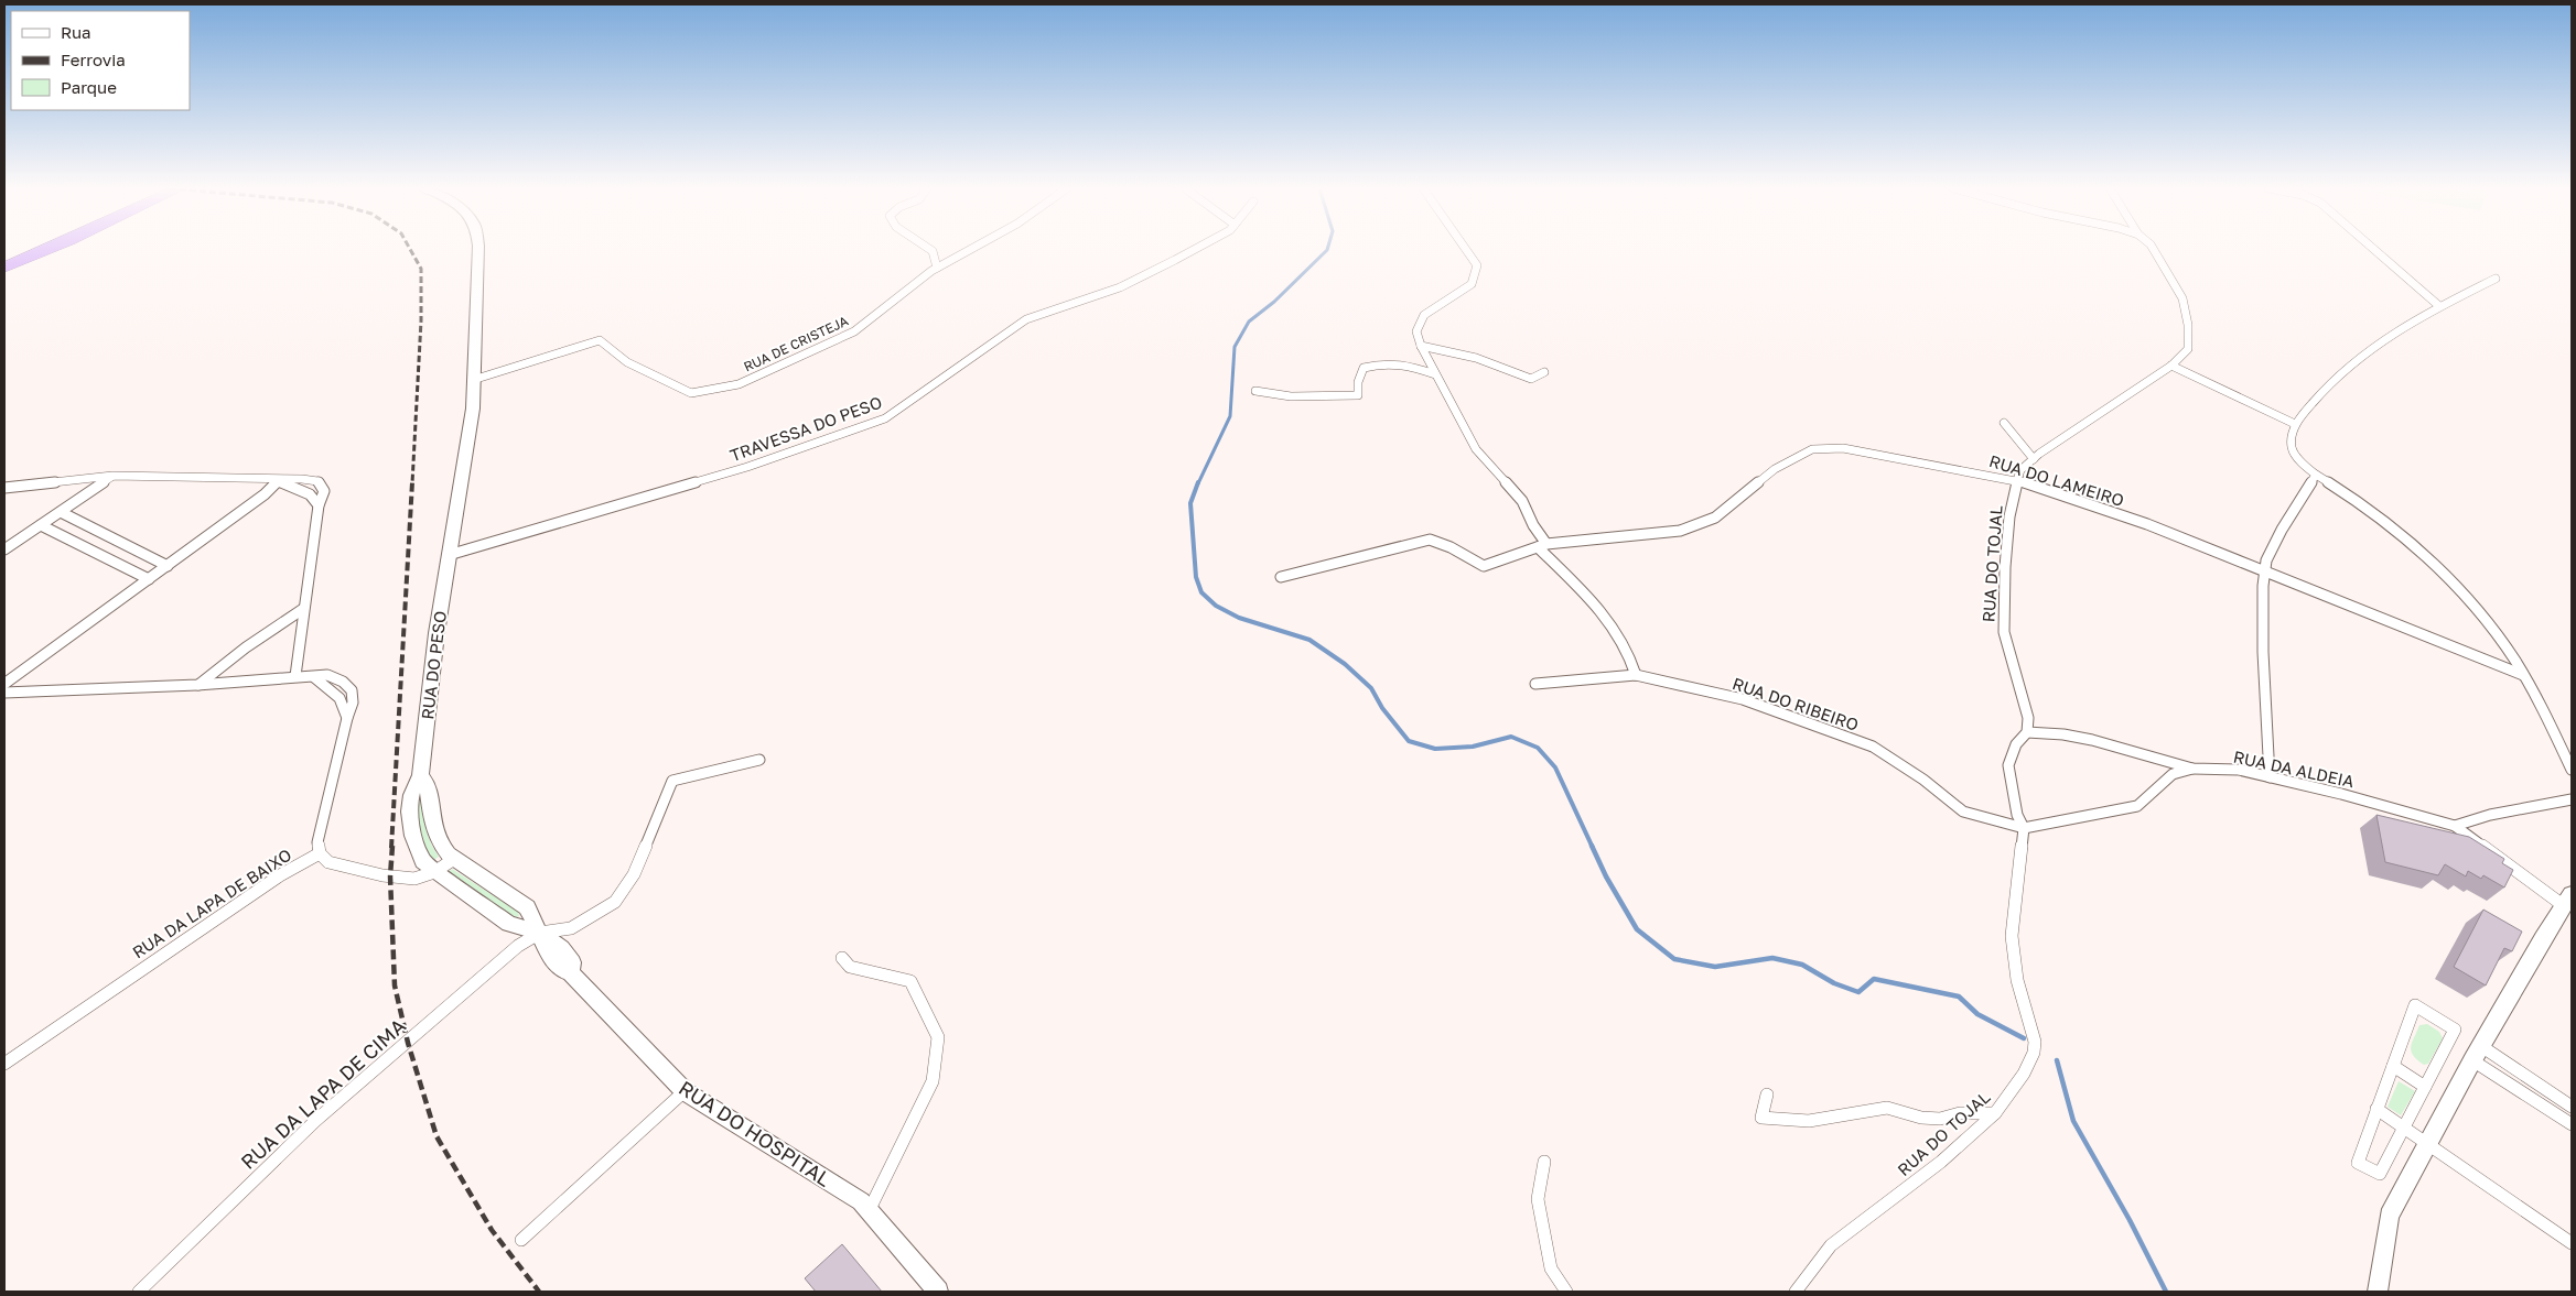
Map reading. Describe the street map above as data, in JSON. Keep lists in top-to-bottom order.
{
  "streets": {
    "main road": ["RUA DO PESO", "RUA DO HOSPITAL"],
    "street": [
      "RUA DE CRISTEJA",
      "TRAVESSA DO PESO",
      "RUA DO LAMEIRO",
      "RUA DO TOJAL",
      "RUA DO RIBEIRO",
      "RUA DA ALDEIA",
      "RUA DA LAPA DE BAIXO",
      "RUA DA LAPA DE CIMA"
    ]
  },
  "crossings": [
    ["TRAVESSA DO PESO", "RUA DO PESO"],
    ["RUA DO LAMEIRO", "RUA DO TOJAL"],
    ["RUA DO TOJAL", "RUA DO RIBEIRO"],
    ["RUA DO TOJAL", "RUA DA ALDEIA"],
    ["RUA DO PESO", "RUA DA LAPA DE CIMA"],
    ["RUA DO PESO", "RUA DO HOSPITAL"],
    ["RUA DA LAPA DE CIMA", "RUA DO HOSPITAL"]
  ],
  "legend": ["Rua", "Ferrovia", "Parque"]
}
